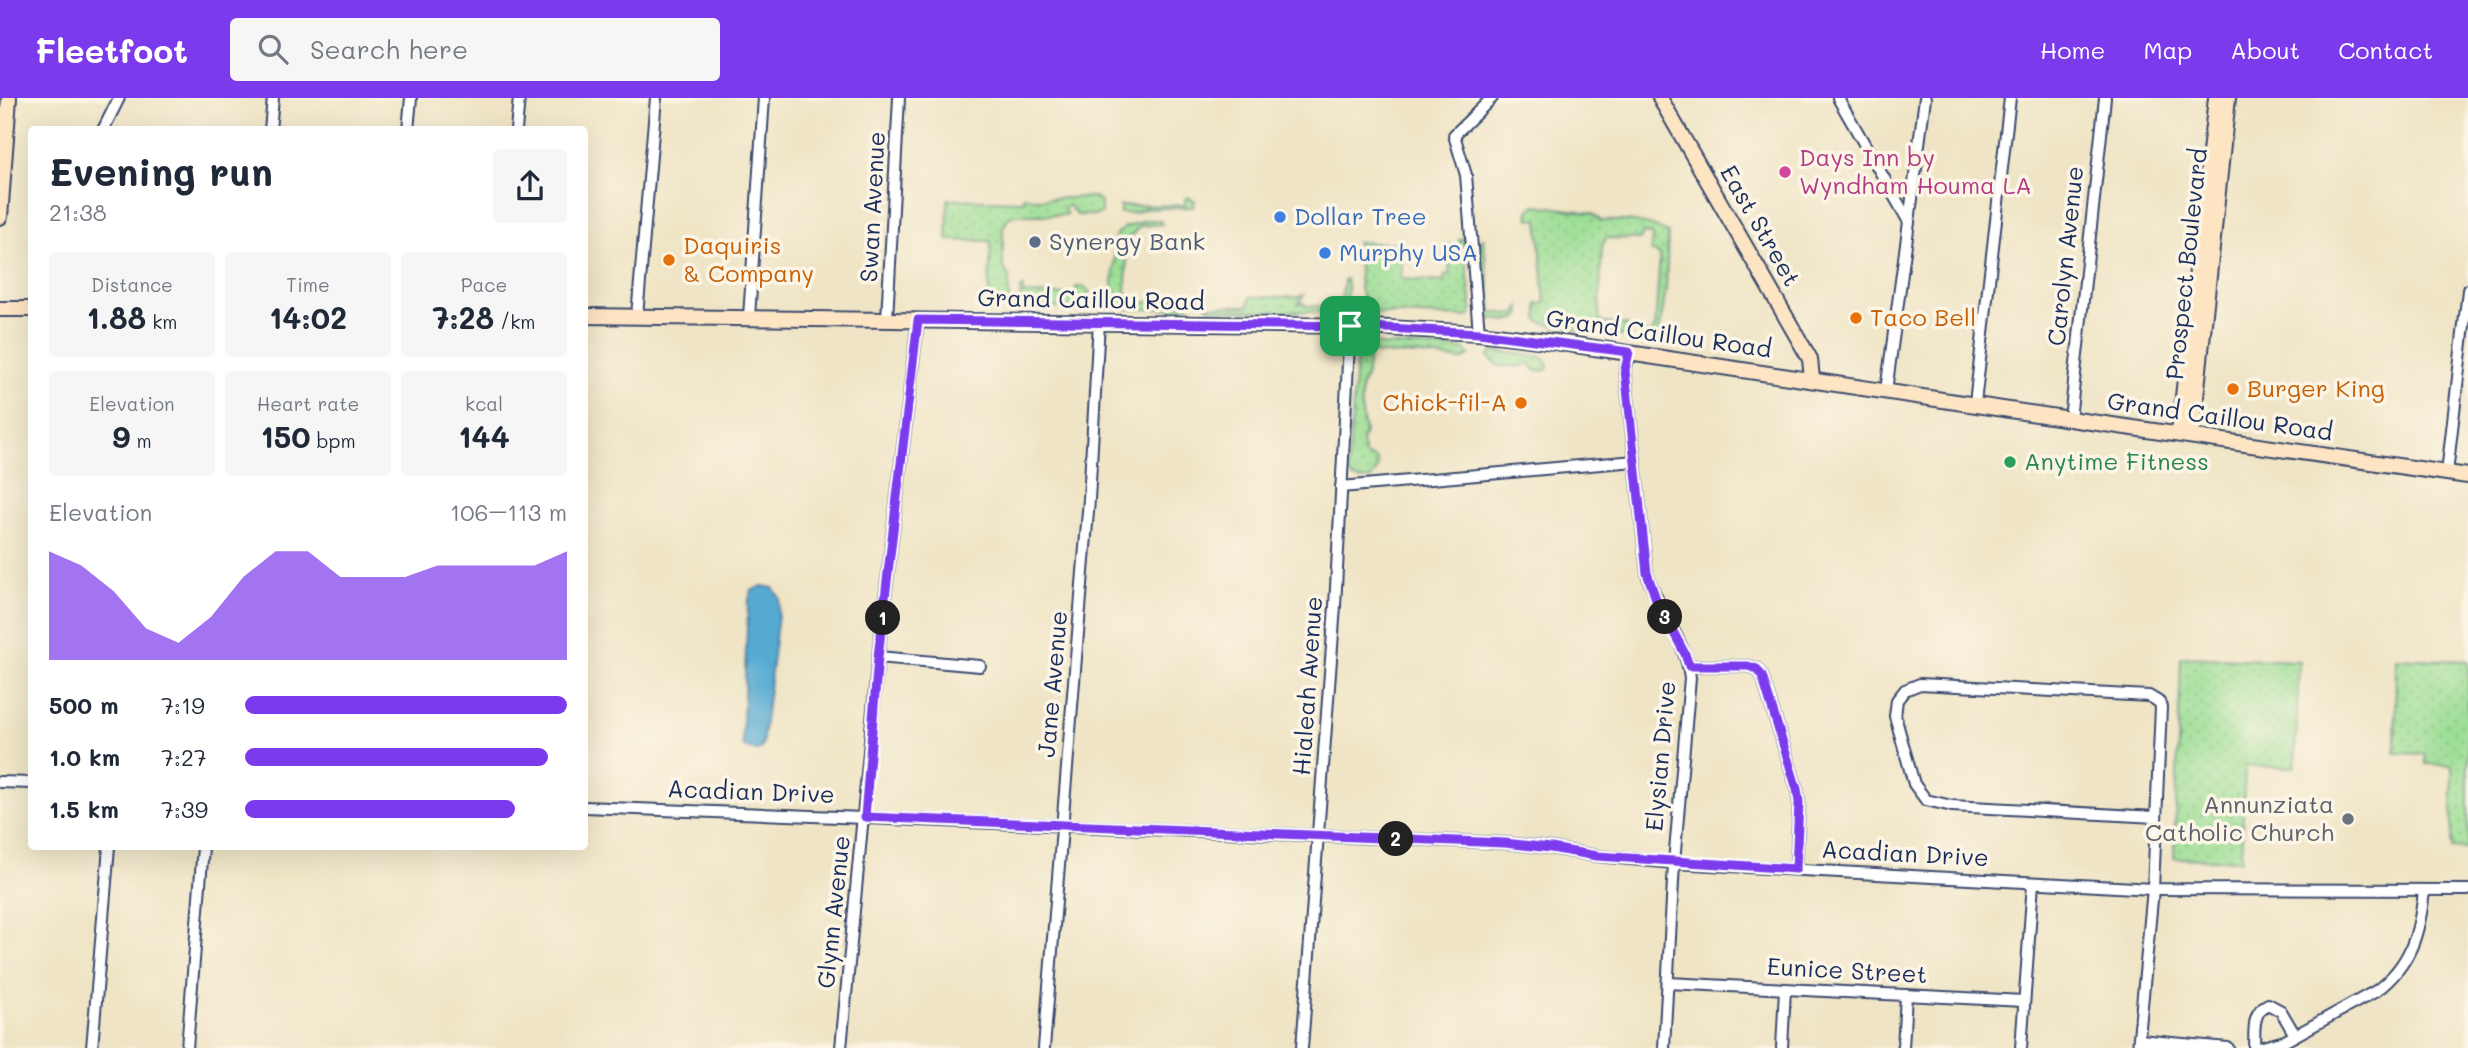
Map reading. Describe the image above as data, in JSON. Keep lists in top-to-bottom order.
{
  "streets": {
    "main road": ["East Street", "Prospect Boulevard", "Grand Caillou Road"],
    "street": [
      "Swan Avenue",
      "Carolyn Avenue",
      "Jane Avenue",
      "Hialeah Avenue",
      "Elysian Drive",
      "Acadian Drive",
      "Glynn Avenue",
      "Eunice Street"
    ]
  },
  "crossings": [
    ["Swan Avenue", "Grand Caillou Road"],
    ["East Street", "Grand Caillou Road"],
    ["Carolyn Avenue", "Grand Caillou Road"],
    ["Prospect Boulevard", "Grand Caillou Road"],
    ["Grand Caillou Road", "Jane Avenue"],
    ["Grand Caillou Road", "Hialeah Avenue"],
    ["Grand Caillou Road", "Elysian Drive"],
    ["Grand Caillou Road", "Glynn Avenue"],
    ["Jane Avenue", "Acadian Drive"],
    ["Hialeah Avenue", "Acadian Drive"],
    ["Elysian Drive", "Acadian Drive"],
    ["Elysian Drive", "Eunice Street"],
    ["Acadian Drive", "Glynn Avenue"]
  ],
  "places": [
    "Days Inn by Wyndham Houma LA",
    "Dollar Tree",
    "Synergy Bank",
    "Murphy USA",
    "Daquiris & Company",
    "Taco Bell",
    "Burger King",
    "Chick-fil-A",
    "Anytime Fitness",
    "Annunziata Catholic Church"
  ],
  "page": {
    "header": "Fleetfoot",
    "search": "Search here",
    "nav": [
      "Home",
      "Map",
      "About",
      "Contact"
    ],
    "heading": ["Evening run", "21:38"],
    "stats": [
      ["Distance", "1.88 km"],
      ["Time", "14:02"],
      ["Pace", "7:28 /km"],
      ["Elevation", "9 m"],
      ["Heart rate", "150 bpm"],
      ["kcal", "144"]
    ],
    "chart": ["Elevation", "106–113 m"],
    "pins": ["3", "1", "2"],
    "list": [
      {
        "name": "500 m",
        "note": "7:19"
      },
      {
        "name": "1.0 km",
        "note": "7:27"
      },
      {
        "name": "1.5 km",
        "note": "7:39"
      }
    ]
  }
}
